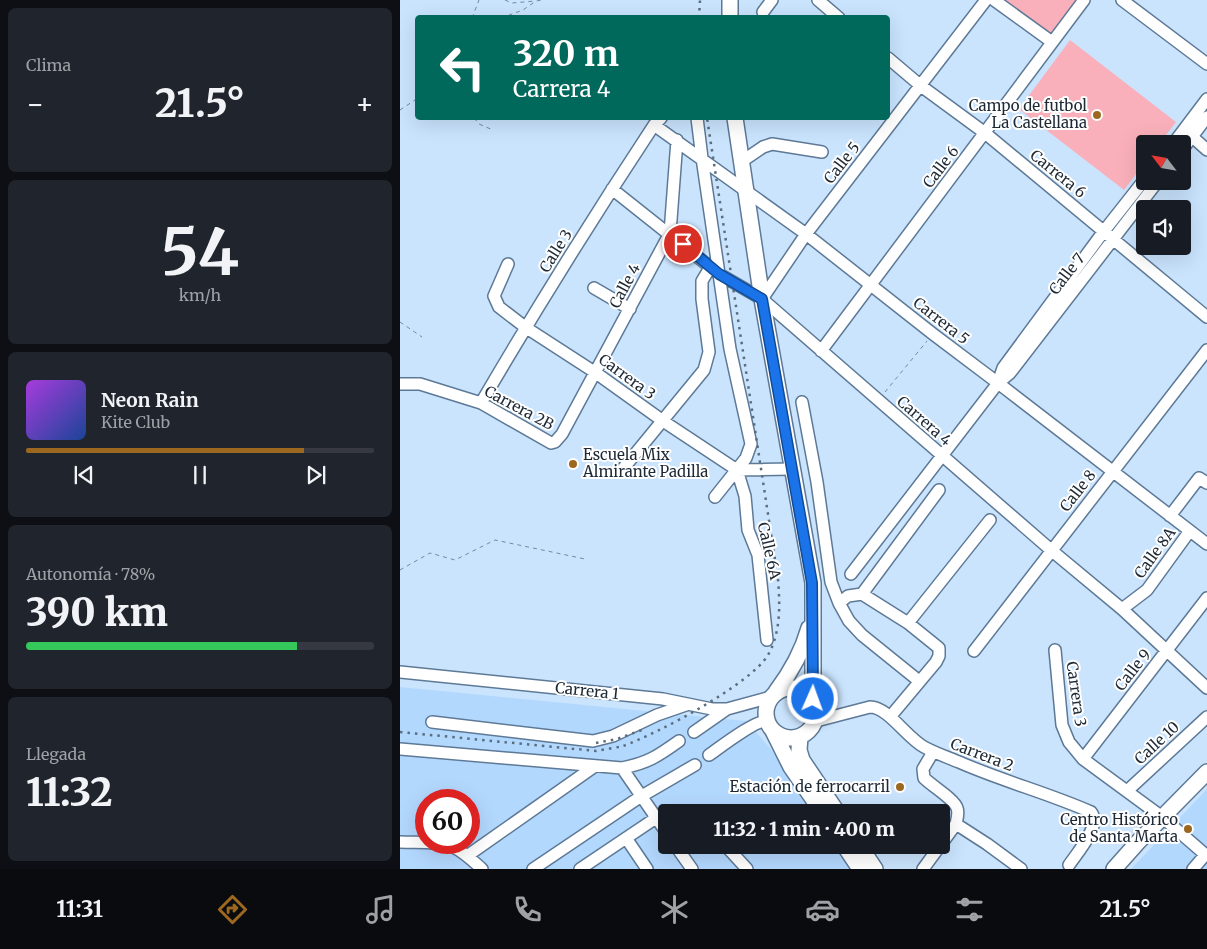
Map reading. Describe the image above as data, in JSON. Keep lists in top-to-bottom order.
{
  "streets": {
    "main road": ["Carrera 1"],
    "street": [
      "Calle 5",
      "Calle 6",
      "Carrera 6",
      "Calle 3",
      "Calle 7",
      "Calle 4",
      "Carrera 5",
      "Carrera 3",
      "Carrera 2B",
      "Carrera 4",
      "Calle 8",
      "Calle 6A",
      "Calle 8A",
      "Calle 9",
      "Calle 10",
      "Carrera 2"
    ]
  },
  "crossings": [
    ["Calle 5", "Carrera 6"],
    ["Calle 5", "Carrera 5"],
    ["Calle 5", "Carrera 4"],
    ["Calle 6", "Carrera 6"],
    ["Calle 6", "Carrera 5"],
    ["Calle 6", "Carrera 4"],
    ["Carrera 6", "Calle 7"],
    ["Calle 3", "Carrera 5"],
    ["Calle 3", "Carrera 3"],
    ["Calle 3", "Carrera 2B"],
    ["Calle 3", "Carrera 4"],
    ["Calle 7", "Carrera 5"],
    ["Calle 7", "Carrera 4"],
    ["Calle 4", "Carrera 5"],
    ["Calle 4", "Carrera 3"],
    ["Calle 4", "Carrera 2B"],
    ["Calle 4", "Carrera 4"],
    ["Carrera 5", "Calle 8"],
    ["Carrera 5", "Calle 8A"],
    ["Carrera 3", "Calle 6A"],
    ["Carrera 3", "Calle 9"],
    ["Carrera 3", "Calle 10"],
    ["Carrera 4", "Calle 8"],
    ["Carrera 4", "Calle 8A"],
    ["Carrera 4", "Calle 9"],
    ["Carrera 1", "Carrera 2"]
  ],
  "places": [
    "Campo de futbol La Castellana",
    "Escuela Mix Almirante Padilla",
    "Estación de ferrocarril",
    "Centro Histórico de Santa Marta"
  ],
  "north": "top left",
  "page": {
    "tile": [
      "Clima",
      ["54", "km/h"],
      ["Autonomía · 78%", "390 km"],
      ["Llegada", "11:32"]
    ],
    "turn": ["320 m", "Carrera 4"],
    "heat": ["−", "21.5°", "+"],
    "song": ["Neon Rain", "Kite Club"],
    "limit": "60",
    "trip": "11:32 · 1 min · 400 m",
    "tabs": ["11:31", "21.5°"]
  }
}
